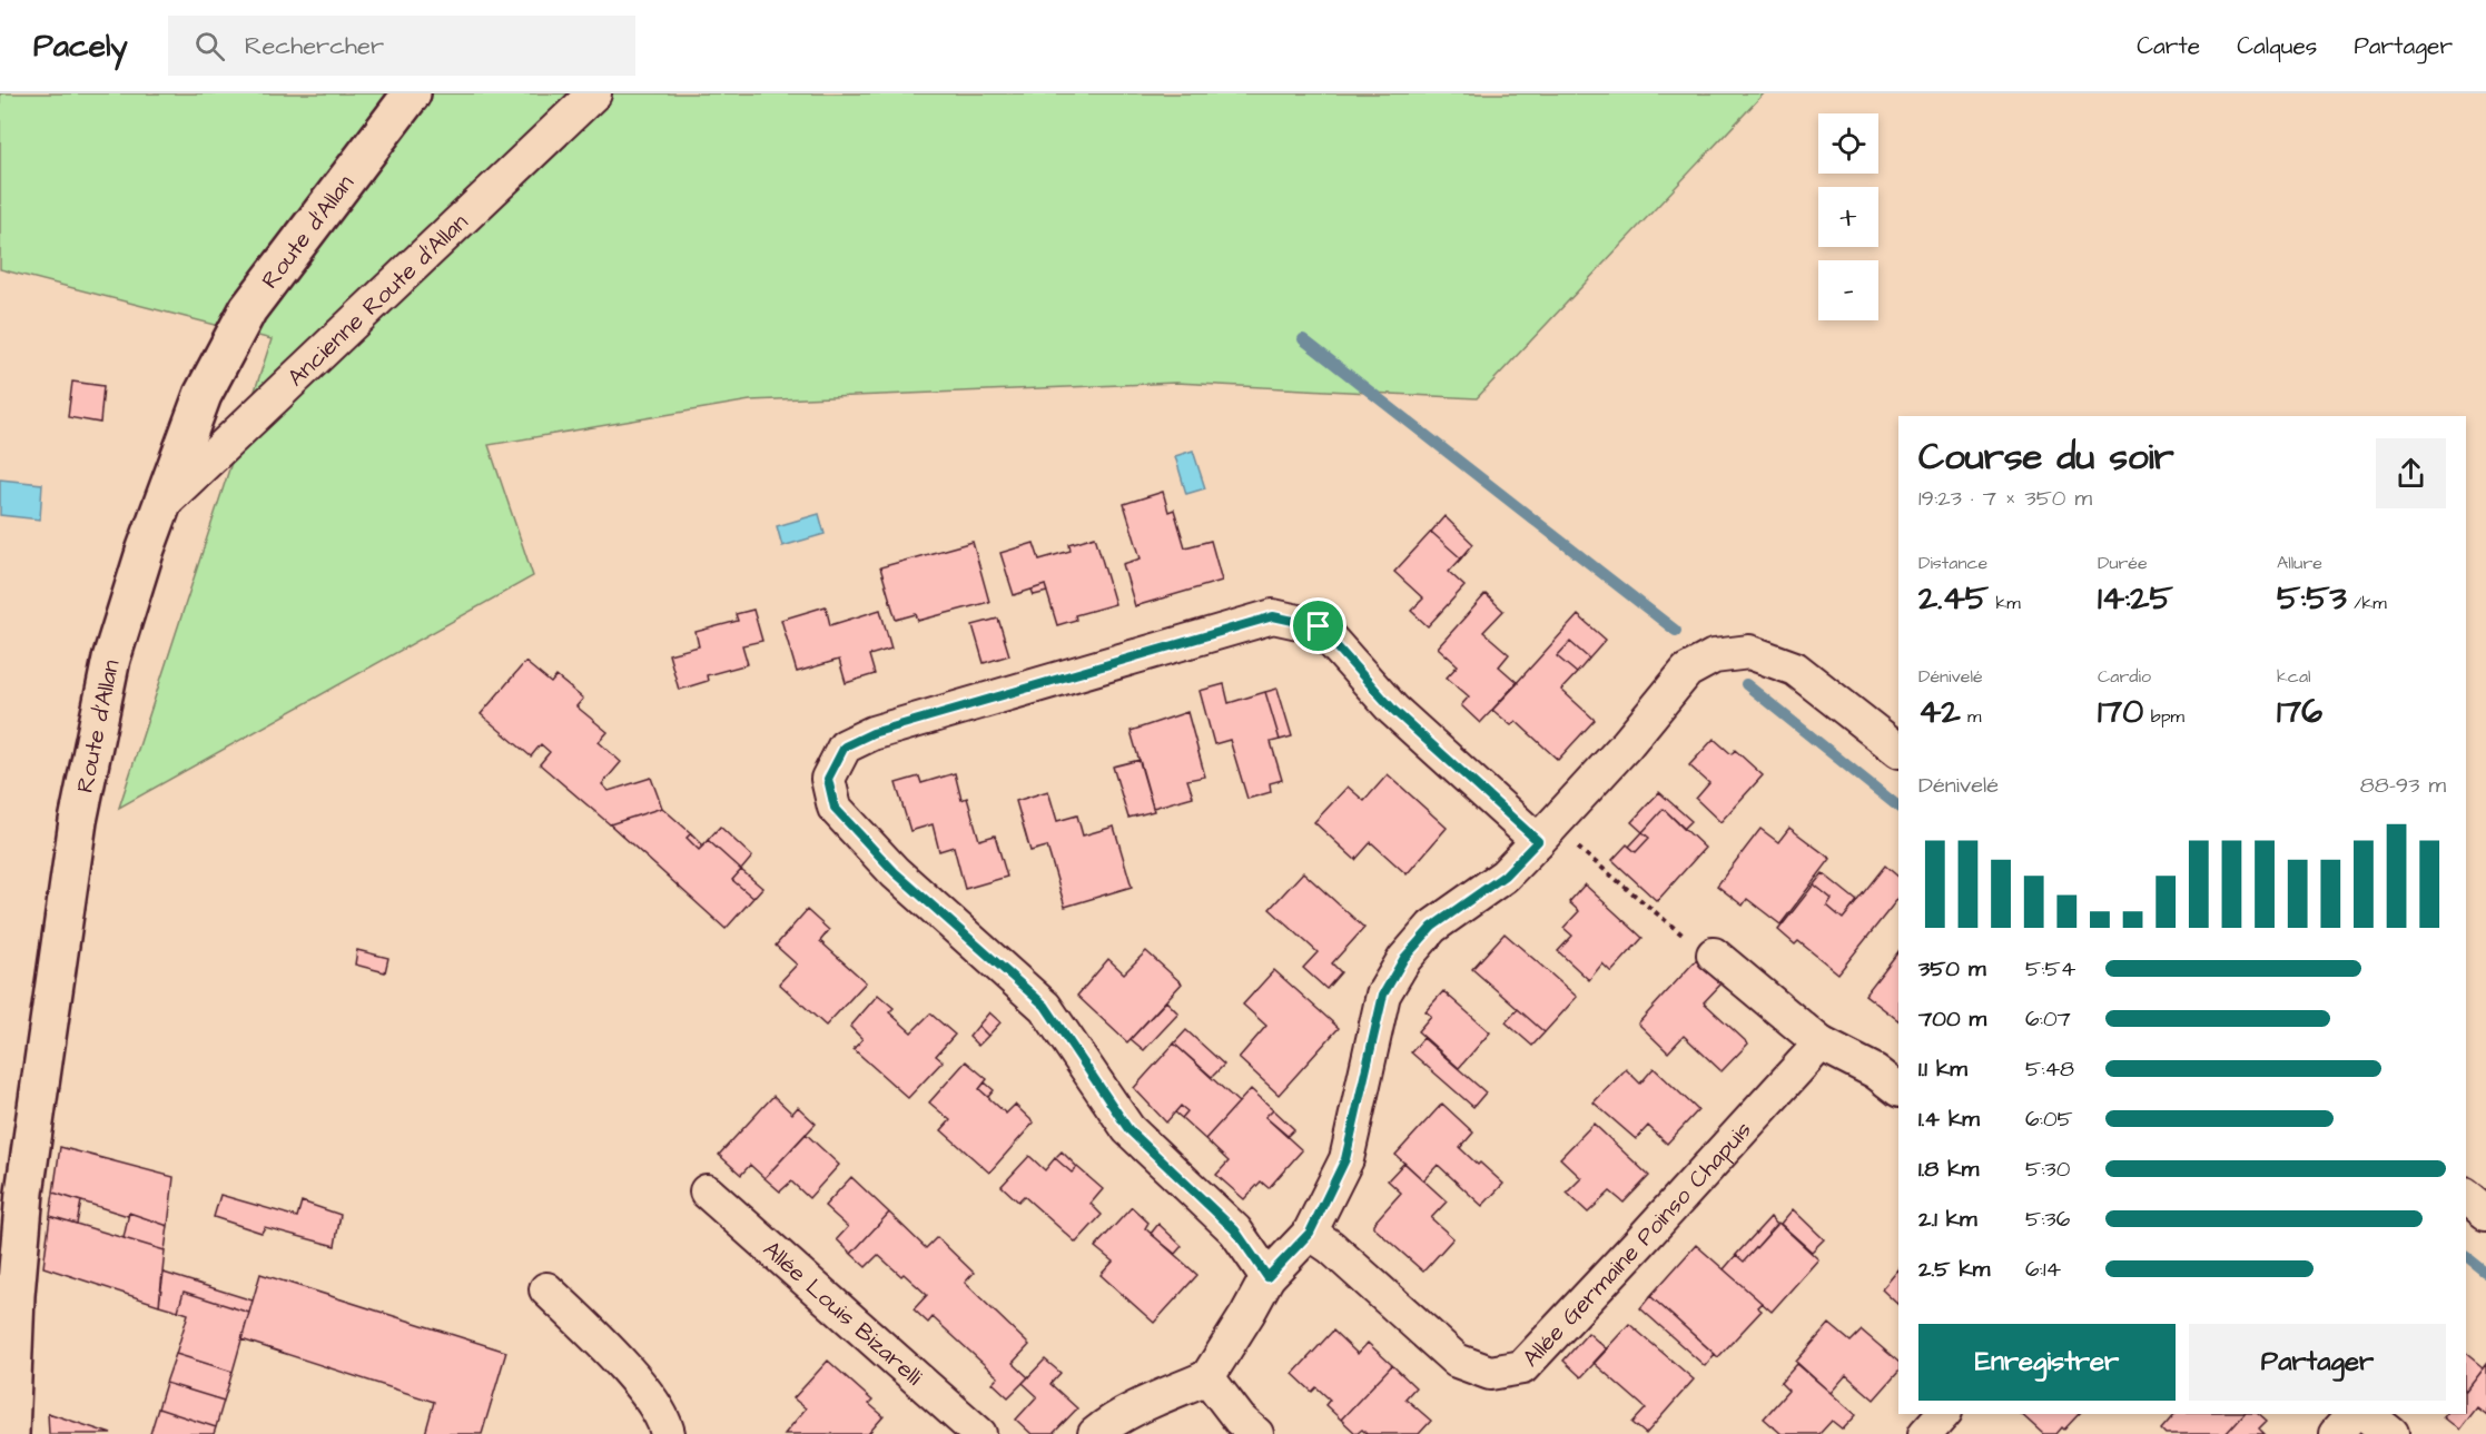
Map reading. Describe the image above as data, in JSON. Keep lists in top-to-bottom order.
{
  "streets": {
    "street": [
      "Route d'Allan",
      "Ancienne Route d'Allan",
      "Allée Germaine Poinso Chapuis",
      "Allée Louis Bizarelli"
    ]
  },
  "crossings": [
    ["Route d'Allan", "Ancienne Route d'Allan"]
  ],
  "page": {
    "header": "Pacely",
    "search": "Rechercher",
    "nav": ["Carte", "Calques", "Partager"],
    "map_buttons": ["+", "−"],
    "heading": ["Course du soir", "19:23 · 7 × 350 m"],
    "stats": [
      ["Distance", "2.45 km"],
      ["Durée", "14:25"],
      ["Allure", "5:53 /km"],
      ["Dénivelé", "42 m"],
      ["Cardio", "170 bpm"],
      ["kcal", "176"]
    ],
    "chart": ["Dénivelé", "88–93 m"],
    "list": [
      {
        "name": "350 m",
        "note": "5:54"
      },
      {
        "name": "700 m",
        "note": "6:07"
      },
      {
        "name": "1.1 km",
        "note": "5:48"
      },
      {
        "name": "1.4 km",
        "note": "6:05"
      },
      {
        "name": "1.8 km",
        "note": "5:30"
      },
      {
        "name": "2.1 km",
        "note": "5:36"
      },
      {
        "name": "2.5 km",
        "note": "6:14"
      }
    ],
    "buttons": ["Enregistrer", "Partager"]
  }
}
